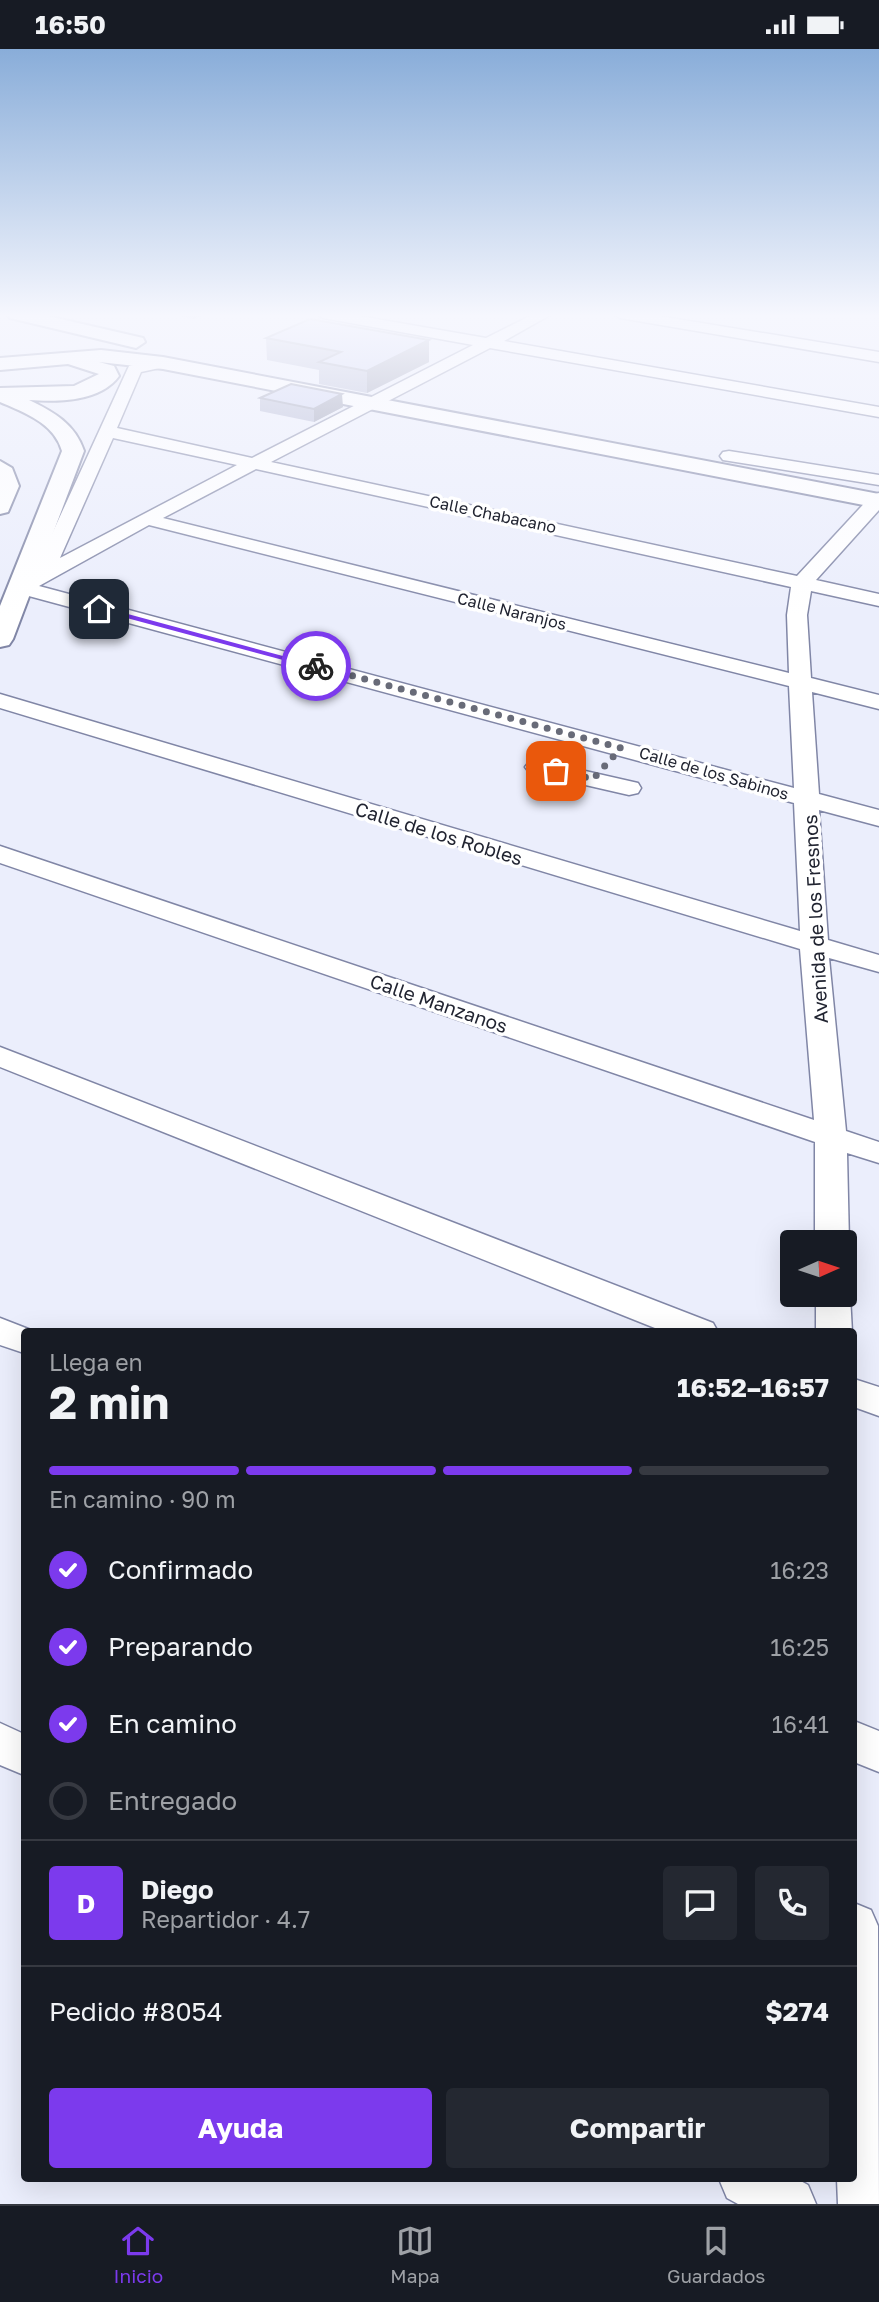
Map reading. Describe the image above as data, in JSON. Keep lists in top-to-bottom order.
{
  "streets": {
    "street": [
      "Calle Chabacano",
      "Calle Naranjos",
      "Calle de los Sabinos",
      "Calle de los Robles",
      "Avenida de los Fresnos",
      "Calle Manzanos"
    ]
  },
  "crossings": [
    ["Calle Chabacano", "Avenida de los Fresnos"],
    ["Calle Naranjos", "Avenida de los Fresnos"],
    ["Calle de los Sabinos", "Avenida de los Fresnos"],
    ["Calle de los Robles", "Avenida de los Fresnos"],
    ["Avenida de los Fresnos", "Calle Manzanos"]
  ],
  "north": "right",
  "page": {
    "status": "16:50",
    "heading": ["2 min", "Llega en", "16:52–16:57"],
    "panel": [
      "Diego",
      "Repartidor · 4.7",
      "Pedido #8054",
      "$274"
    ],
    "bar": "En camino · 90 m",
    "list": [
      ["Confirmado", "16:23"],
      ["Preparando", "16:25"],
      ["En camino", "16:41"],
      "Entregado"
    ],
    "round": "D",
    "buttons": ["Ayuda", "Compartir"],
    "tabs": ["Inicio", "Mapa", "Guardados"]
  }
}
